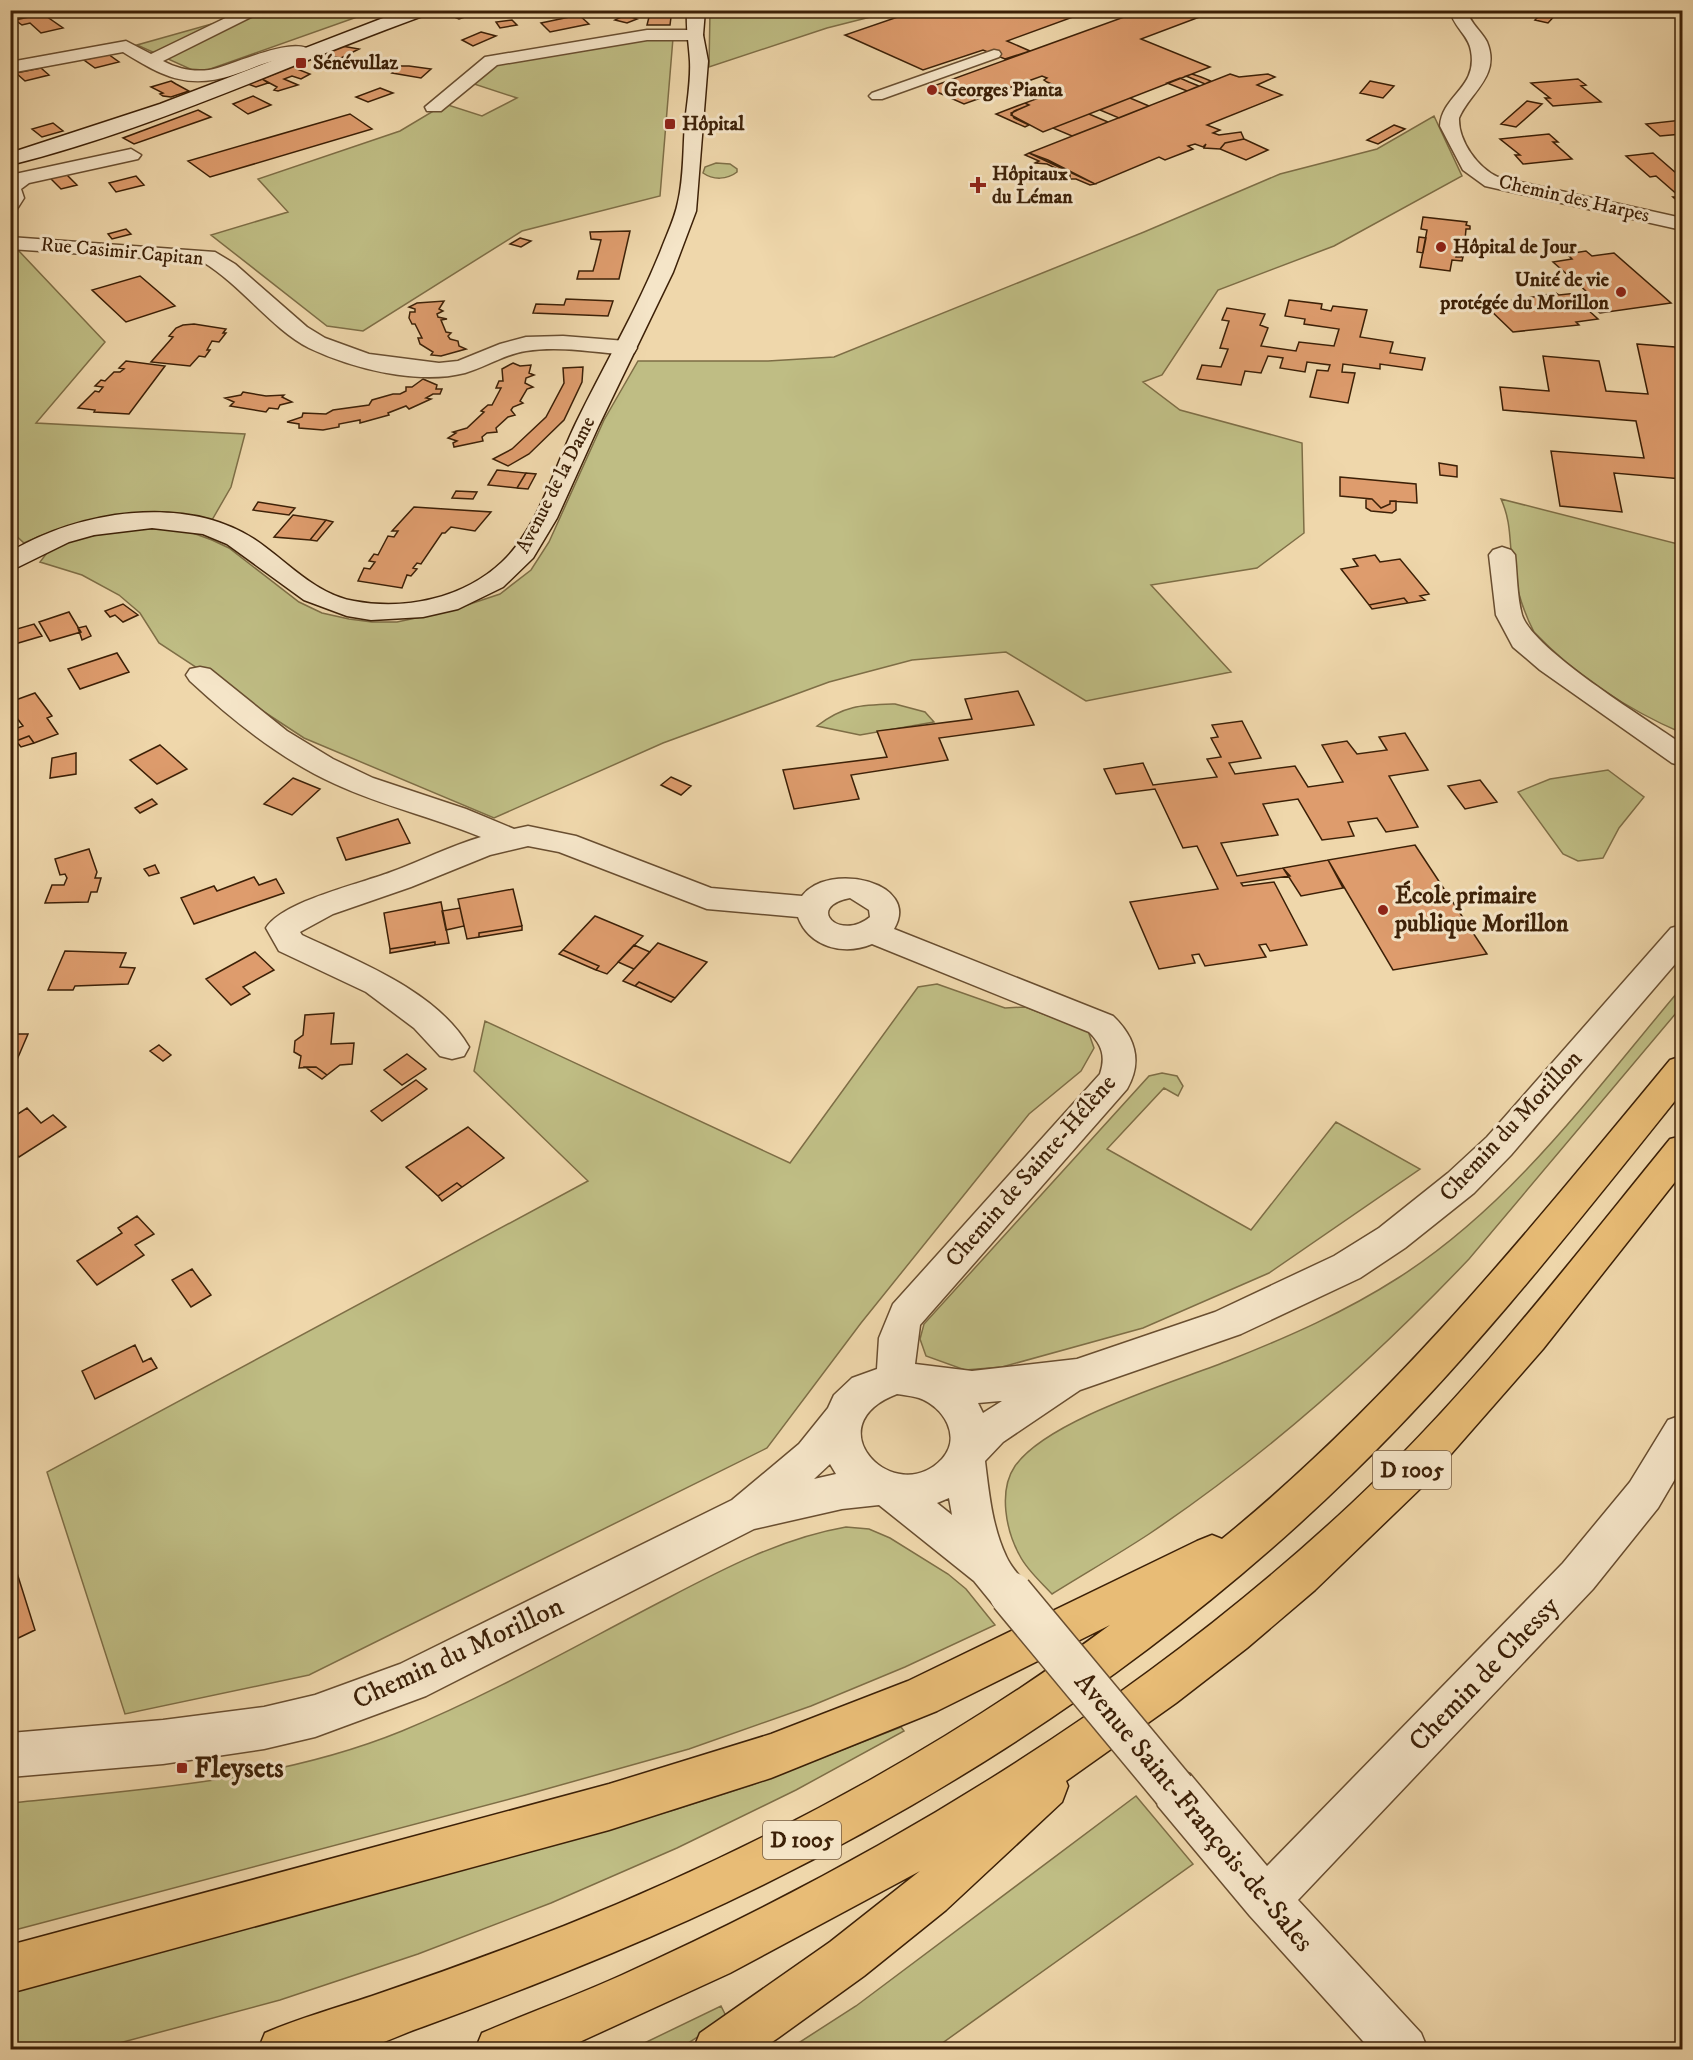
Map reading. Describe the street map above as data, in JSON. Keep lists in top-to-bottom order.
{
  "streets": {
    "highway": ["D 1005"],
    "street": [
      "Chemin des Harpes",
      "Rue Casimir Capitan",
      "Avenue de la Dame",
      "Chemin du Morillon",
      "Chemin de Sainte-Hélène",
      "Chemin de Chessy",
      "Avenue Saint-François-de-Sales"
    ]
  },
  "crossings": [
    ["Rue Casimir Capitan", "Avenue de la Dame"],
    ["Chemin du Morillon", "Chemin de Sainte-Hélène"],
    ["Chemin du Morillon", "Avenue Saint-François-de-Sales"],
    ["Chemin de Sainte-Hélène", "Avenue Saint-François-de-Sales"],
    ["Chemin de Chessy", "Avenue Saint-François-de-Sales"]
  ],
  "places": {
    "transit": ["Sénévullaz", "Hôpital", "Fleysets"],
    "other": [
      "Georges Pianta",
      "Hôpital de Jour",
      "Unité de vie protégée du Morillon",
      "École primaire publique Morillon"
    ],
    "health": ["Hôpitaux du Léman"]
  }
}
